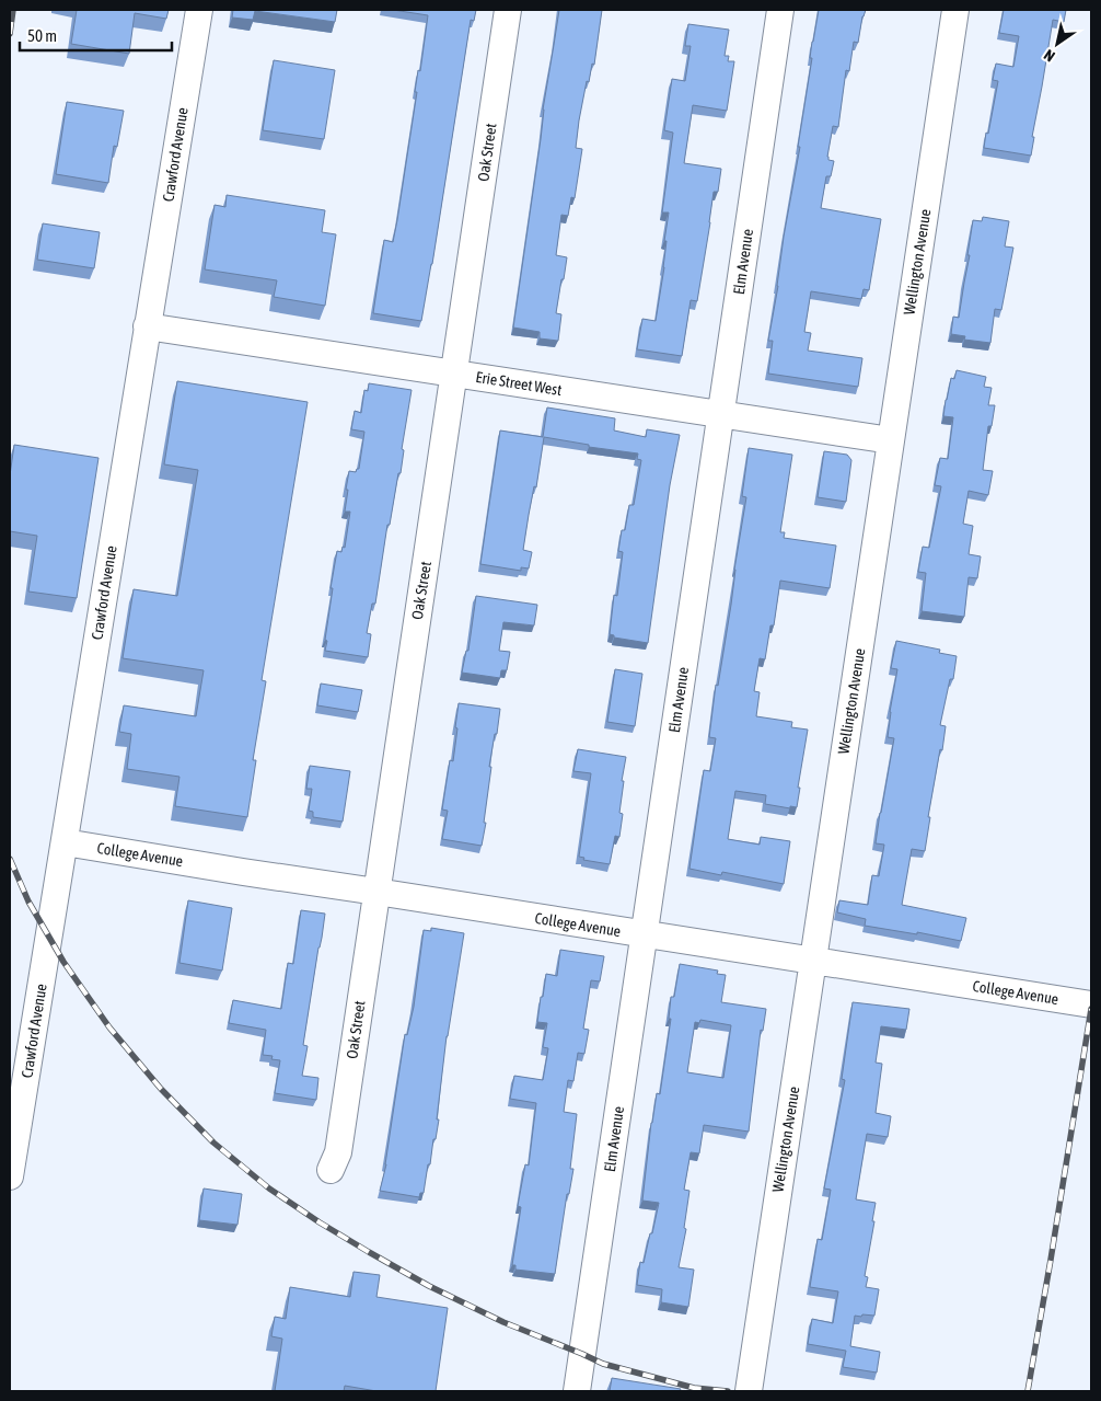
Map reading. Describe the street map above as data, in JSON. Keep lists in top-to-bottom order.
{
  "streets": {
    "street": [
      "Oak Street",
      "Crawford Avenue",
      "Elm Avenue",
      "Wellington Avenue",
      "Erie Street West",
      "College Avenue"
    ]
  },
  "crossings": [
    ["Oak Street", "Erie Street West"],
    ["Oak Street", "College Avenue"],
    ["Crawford Avenue", "Erie Street West"],
    ["Crawford Avenue", "College Avenue"],
    ["Elm Avenue", "Erie Street West"],
    ["Elm Avenue", "College Avenue"],
    ["Wellington Avenue", "Erie Street West"],
    ["Wellington Avenue", "College Avenue"]
  ],
  "scale_bar": "50 m",
  "north": "bottom left"
}
